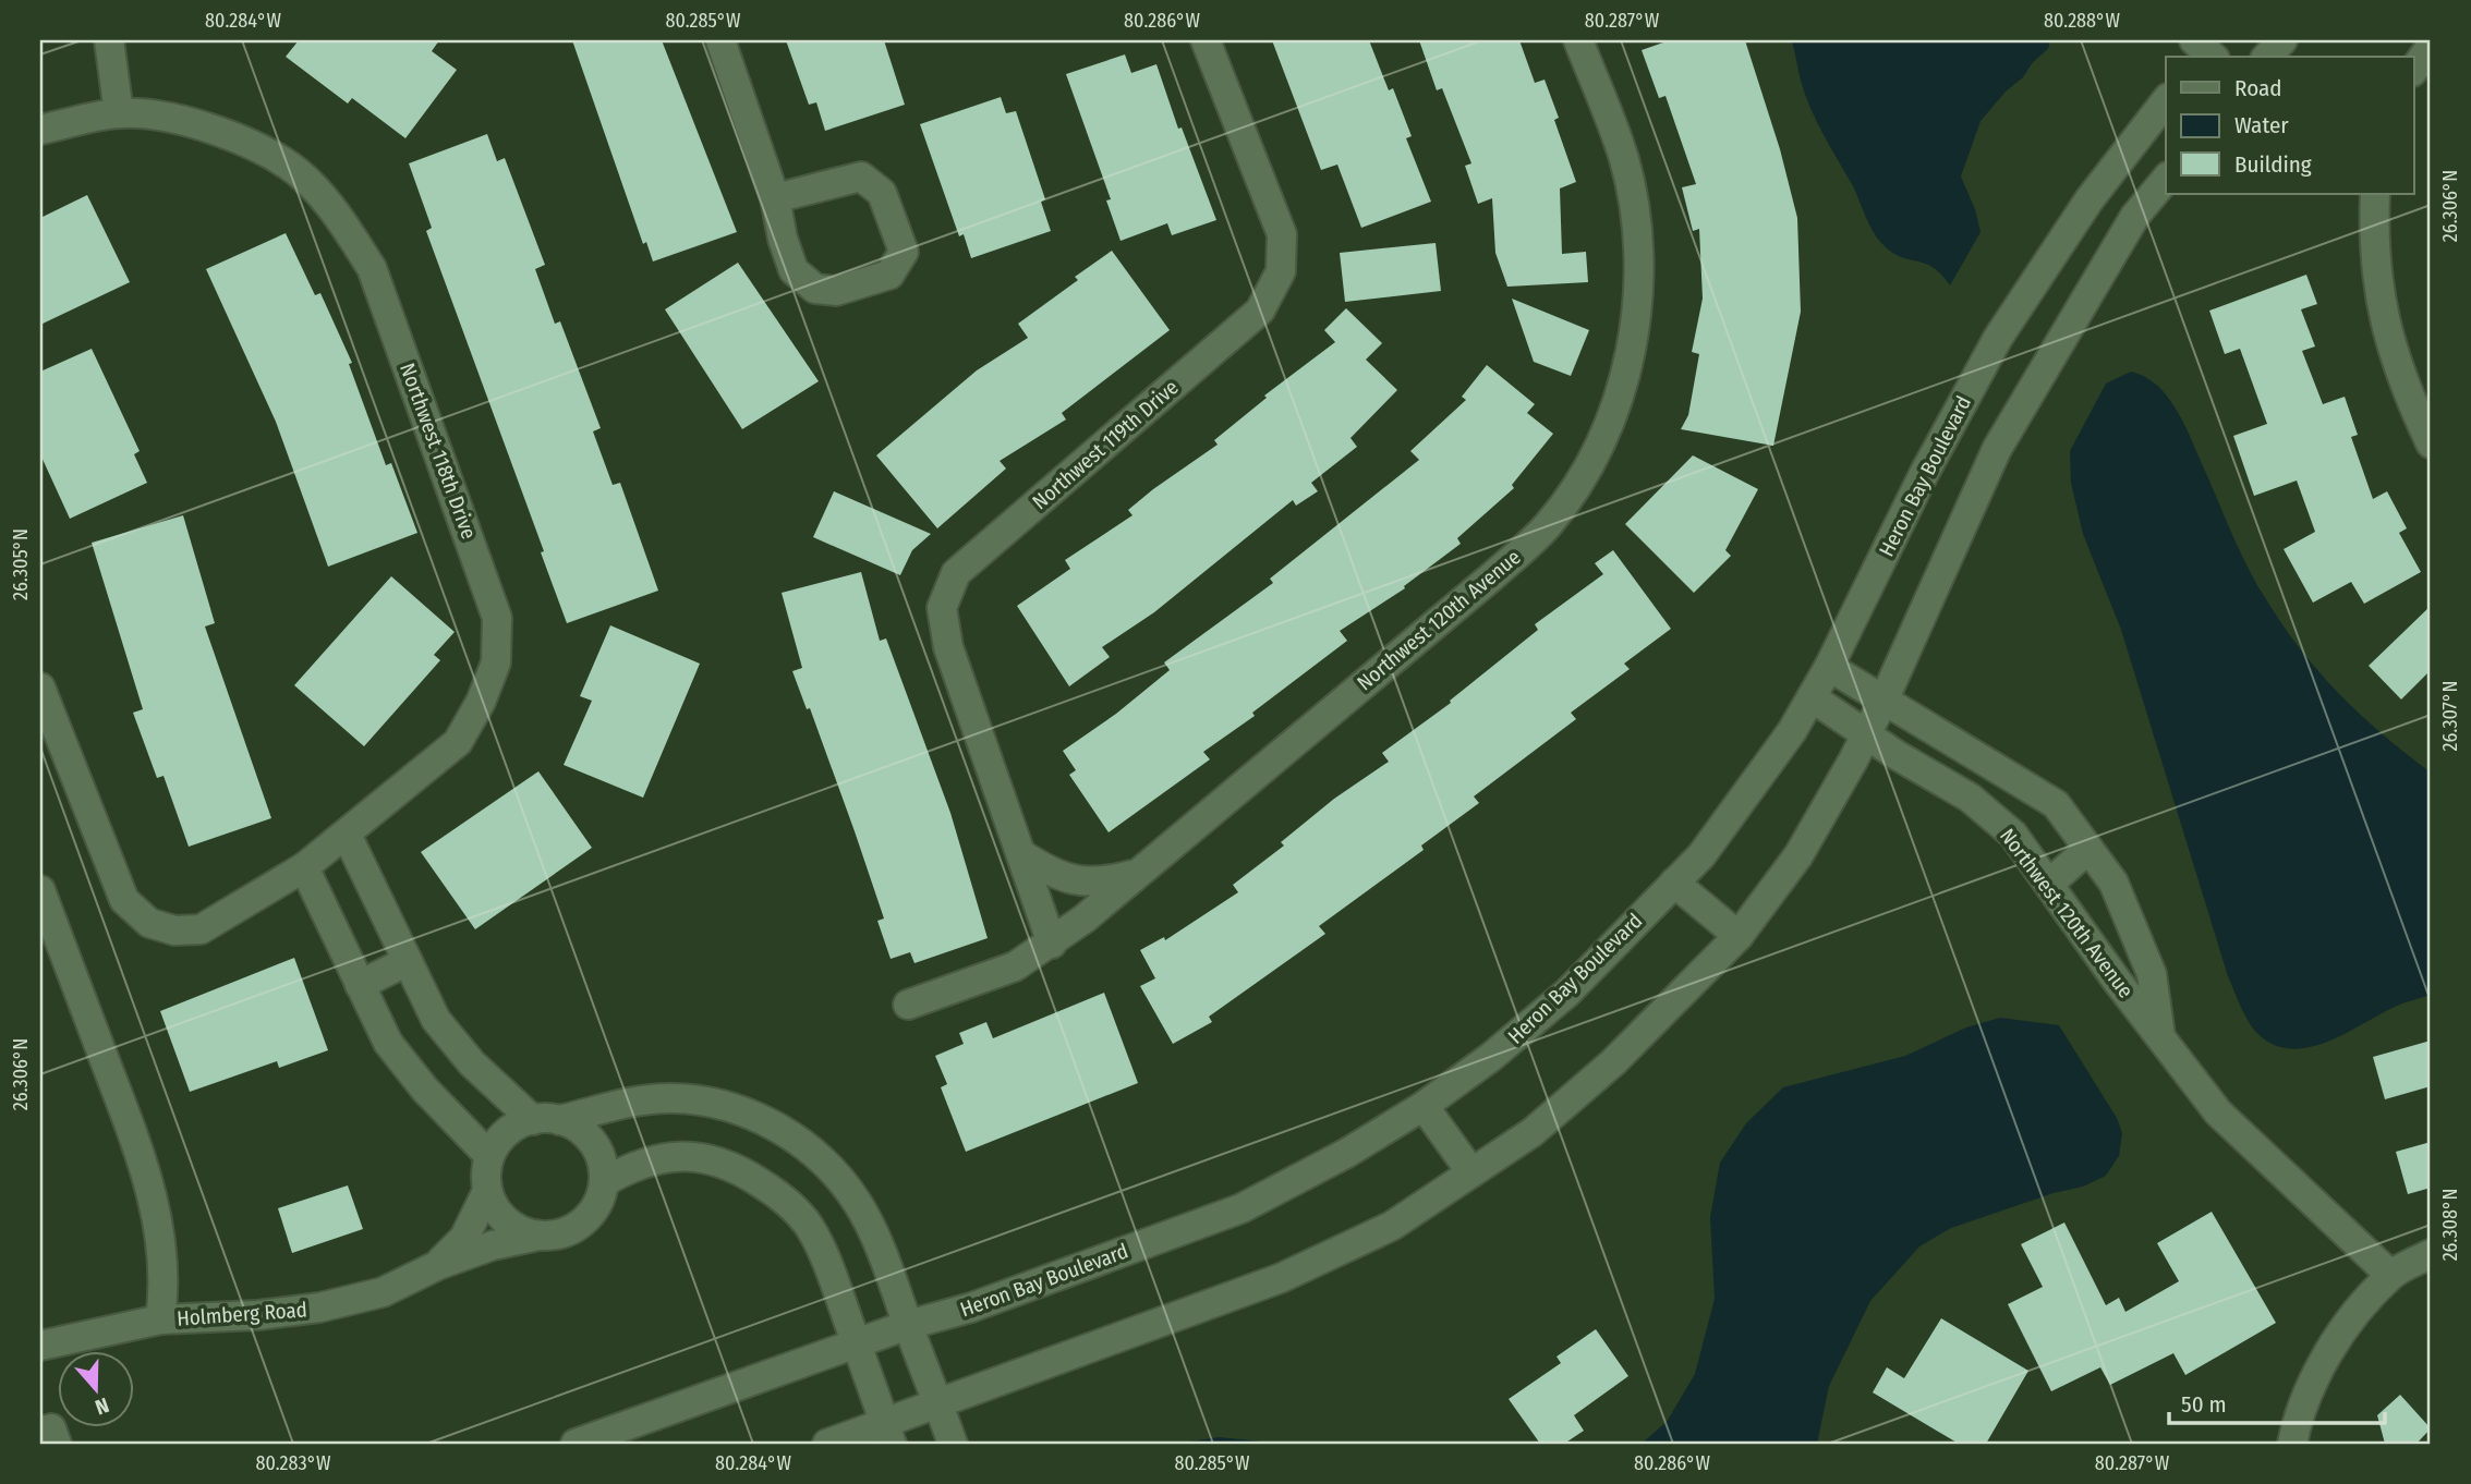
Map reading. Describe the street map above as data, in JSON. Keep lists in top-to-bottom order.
{
  "streets": {
    "street": [
      "Northwest 119th Drive",
      "Northwest 118th Drive",
      "Heron Bay Boulevard",
      "Northwest 120th Avenue",
      "Holmberg Road"
    ]
  },
  "crossings": [
    ["Northwest 119th Drive", "Northwest 120th Avenue"],
    ["Heron Bay Boulevard", "Northwest 120th Avenue"]
  ],
  "legend": ["Road", "Water", "Building"],
  "scale_bar": "50 m",
  "north": "bottom",
  "coordinates": [
    "80.284°W",
    "80.285°W",
    "80.286°W",
    "80.287°W",
    "80.288°W",
    "26.306°N",
    "26.305°N",
    "26.307°N",
    "26.308°N",
    "80.283°W"
  ]
}
